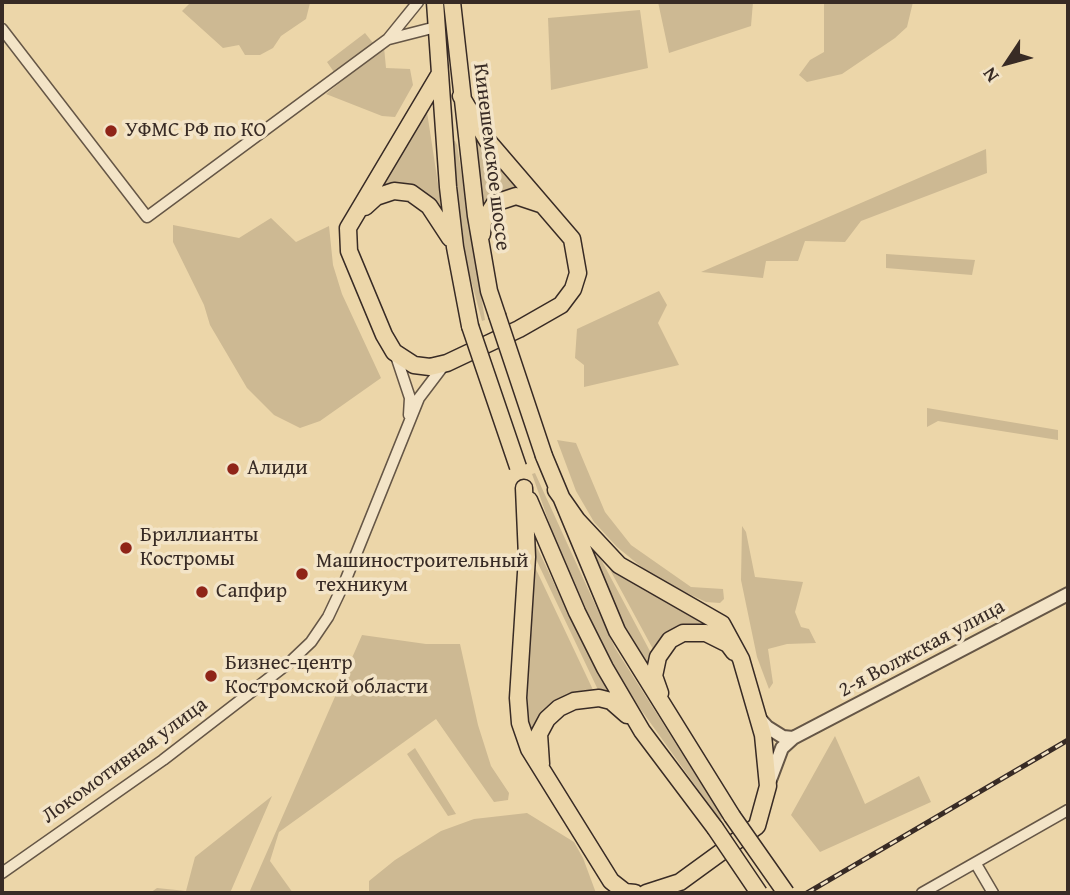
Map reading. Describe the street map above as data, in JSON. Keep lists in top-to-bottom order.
{
  "streets": {
    "main road": ["Кинешемское шоссе"],
    "street": ["2-я Волжская улица", "Локомотивная улица"]
  },
  "places": [
    "УФМС РФ по КО",
    "Алиди",
    "Бриллианты Костромы",
    "Машиностроительный техникум",
    "Сапфир",
    "Бизнес-центр Костромской области"
  ],
  "north": "bottom left"
}
